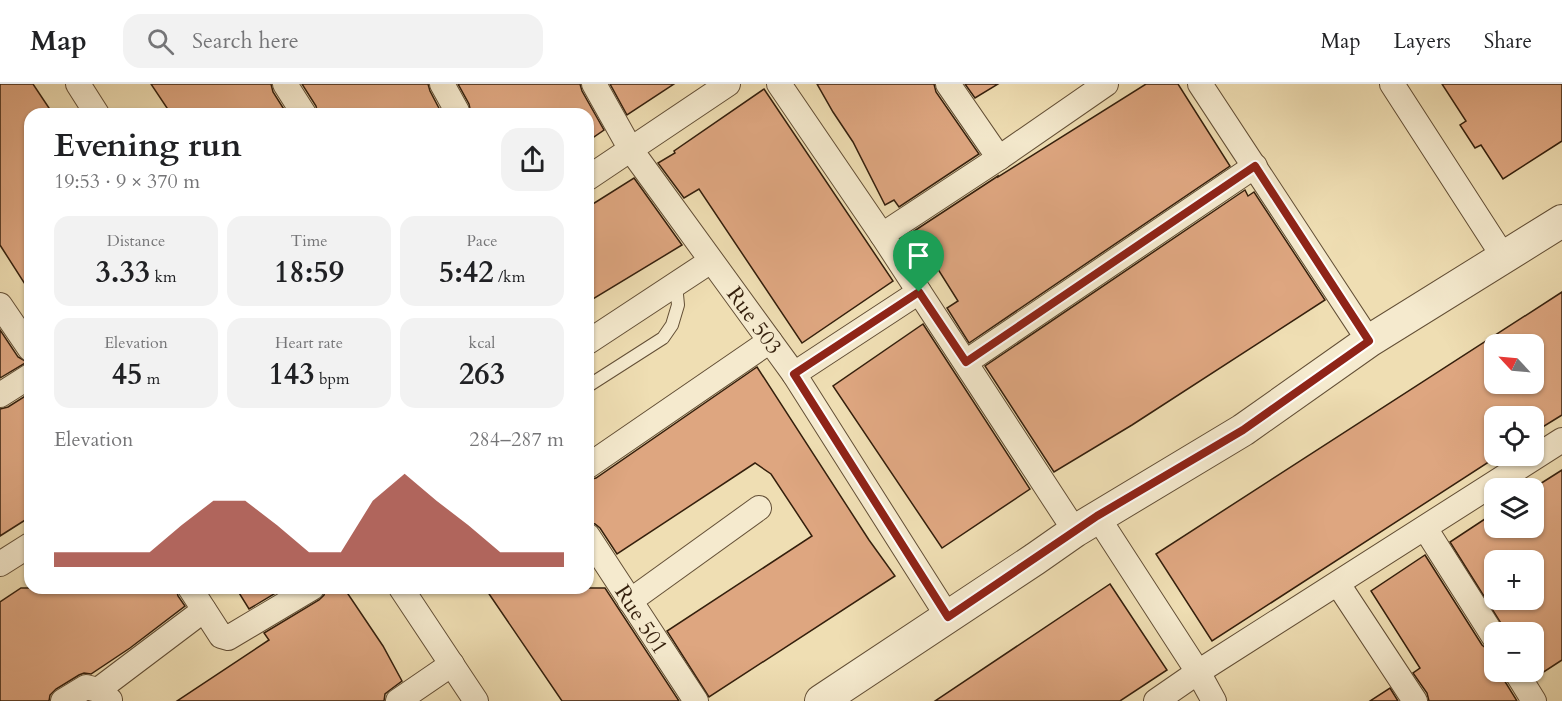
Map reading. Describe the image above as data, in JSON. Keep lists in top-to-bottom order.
{
  "streets": {
    "street": ["Rue 503", "Rue 501"]
  },
  "north": "top left",
  "page": {
    "header": "Map",
    "search": "Search here",
    "nav": ["Map", "Layers", "Share"],
    "heading": ["Evening run", "19:53 · 9 × 370 m"],
    "stats": [
      ["Distance", "3.33 km"],
      ["Time", "18:59"],
      ["Pace", "5:42 /km"],
      ["Elevation", "45 m"],
      ["Heart rate", "143 bpm"],
      ["kcal", "263"]
    ],
    "map_buttons": ["+", "−"],
    "chart": ["Elevation", "284–287 m"]
  }
}
